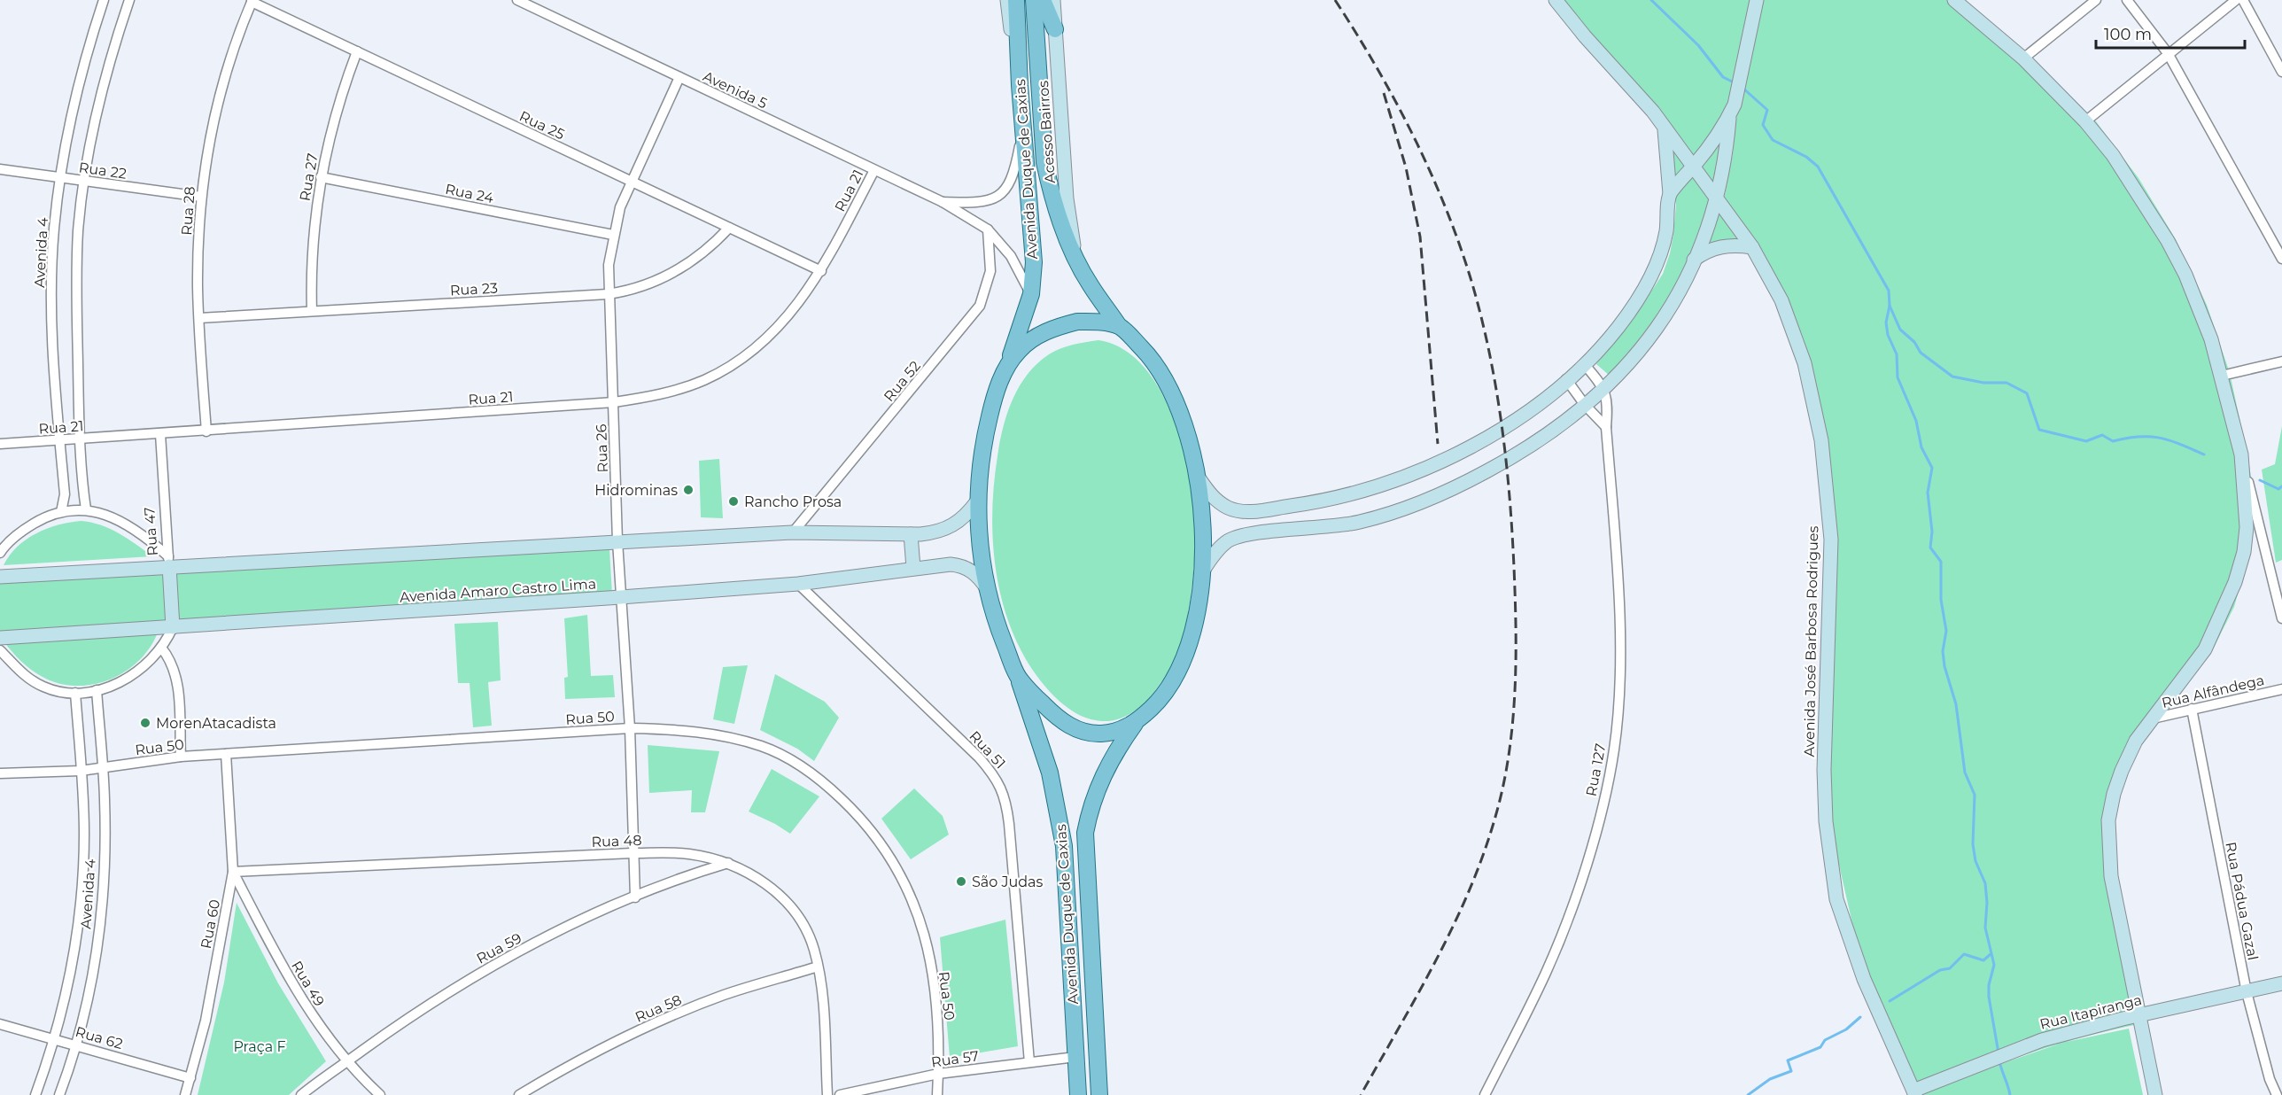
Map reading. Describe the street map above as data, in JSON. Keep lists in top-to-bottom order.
{
  "streets": {
    "main road": [
      "Acesso Bairros",
      "Avenida Duque de Caxias",
      "Rua 47",
      "Avenida Amaro Castro Lima",
      "Avenida José Barbosa Rodrigues",
      "Rua Itapiranga"
    ],
    "street": [
      "Avenida 5",
      "Rua 25",
      "Rua 22",
      "Rua 27",
      "Rua 21",
      "Rua 24",
      "Rua 28",
      "Avenida 4",
      "Rua 23",
      "Rua 52",
      "Rua 26",
      "Rua Alfândega",
      "Rua 50",
      "Rua 51",
      "Rua 127",
      "Rua 48",
      "Rua Pádua Gazal",
      "Rua 60",
      "Rua 59",
      "Rua 49",
      "Rua 58",
      "Rua 62",
      "Rua 57"
    ]
  },
  "crossings": [
    ["Avenida 5", "Avenida Duque de Caxias"],
    ["Avenida 5", "Rua 21"],
    ["Avenida 5", "Rua 52"],
    ["Avenida 5", "Rua 26"],
    ["Rua 25", "Rua 27"],
    ["Rua 25", "Rua 21"],
    ["Rua 25", "Rua 28"],
    ["Rua 25", "Rua 23"],
    ["Rua 25", "Rua 26"],
    ["Acesso Bairros", "Avenida Duque de Caxias"],
    ["Avenida Duque de Caxias", "Avenida Amaro Castro Lima"],
    ["Avenida Duque de Caxias", "Rua 57"],
    ["Rua 22", "Rua 28"],
    ["Rua 22", "Avenida 4"],
    ["Rua 27", "Rua 24"],
    ["Rua 27", "Rua 23"],
    ["Rua 21", "Rua 28"],
    ["Rua 21", "Avenida 4"],
    ["Rua 21", "Rua 26"],
    ["Rua 21", "Rua 47"],
    ["Rua 24", "Rua 26"],
    ["Rua 28", "Rua 23"],
    ["Avenida 4", "Rua 50"],
    ["Avenida 4", "Rua 62"],
    ["Rua 23", "Rua 26"],
    ["Rua 26", "Avenida Amaro Castro Lima"],
    ["Rua 26", "Rua 50"],
    ["Rua 26", "Rua 48"],
    ["Rua 26", "Rua 59"],
    ["Rua 47", "Avenida Amaro Castro Lima"],
    ["Avenida Amaro Castro Lima", "Rua 51"],
    ["Avenida José Barbosa Rodrigues", "Rua Itapiranga"],
    ["Rua Alfândega", "Rua Pádua Gazal"],
    ["Rua 50", "Rua 60"],
    ["Rua 50", "Rua 57"],
    ["Rua 51", "Rua 57"],
    ["Rua 48", "Rua 60"],
    ["Rua 48", "Rua 59"],
    ["Rua 48", "Rua 49"],
    ["Rua 48", "Rua 58"],
    ["Rua Pádua Gazal", "Rua Itapiranga"],
    ["Rua 60", "Rua 49"],
    ["Rua 60", "Rua 62"],
    ["Rua 59", "Rua 49"]
  ],
  "parks": ["Praça F"],
  "places": [
    "Hidrominas",
    "Rancho Prosa",
    "MorenAtacadista",
    "São Judas"
  ],
  "scale_bar": "100 m"
}
